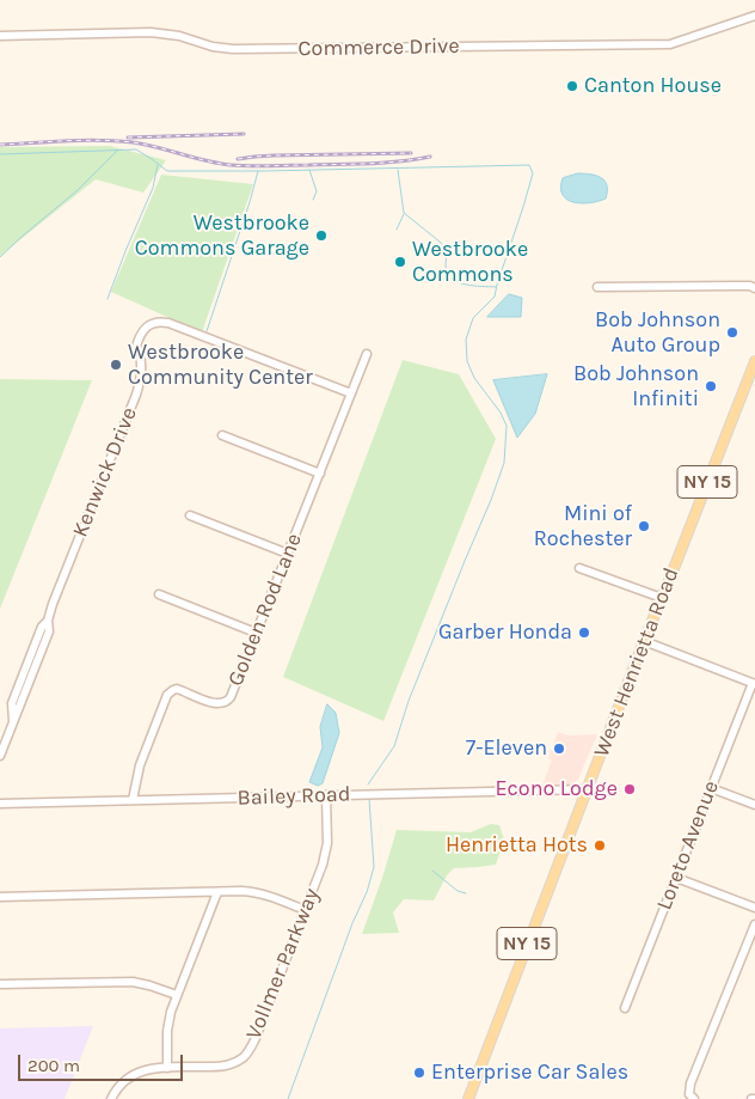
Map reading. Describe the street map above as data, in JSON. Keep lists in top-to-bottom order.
{
  "streets": {
    "main road": ["NY 15", "West Henrietta Road"],
    "street": [
      "Commerce Drive",
      "Kenwick Drive",
      "Golden Rod Lane",
      "Bailey Road",
      "Loreto Avenue",
      "Vollmer Parkway"
    ]
  },
  "crossings": [
    ["Kenwick Drive", "Golden Rod Lane"],
    ["Golden Rod Lane", "Bailey Road"],
    ["West Henrietta Road", "Bailey Road"],
    ["Bailey Road", "Vollmer Parkway"]
  ],
  "places": [
    "Canton House",
    "Westbrooke Commons Garage",
    "Westbrooke Commons",
    "Bob Johnson Auto Group",
    "Westbrooke Community Center",
    "Bob Johnson Infiniti",
    "Mini of Rochester",
    "Garber Honda",
    "7-Eleven",
    "Econo Lodge",
    "Henrietta Hots",
    "Enterprise Car Sales"
  ],
  "scale_bar": "200 m"
}
